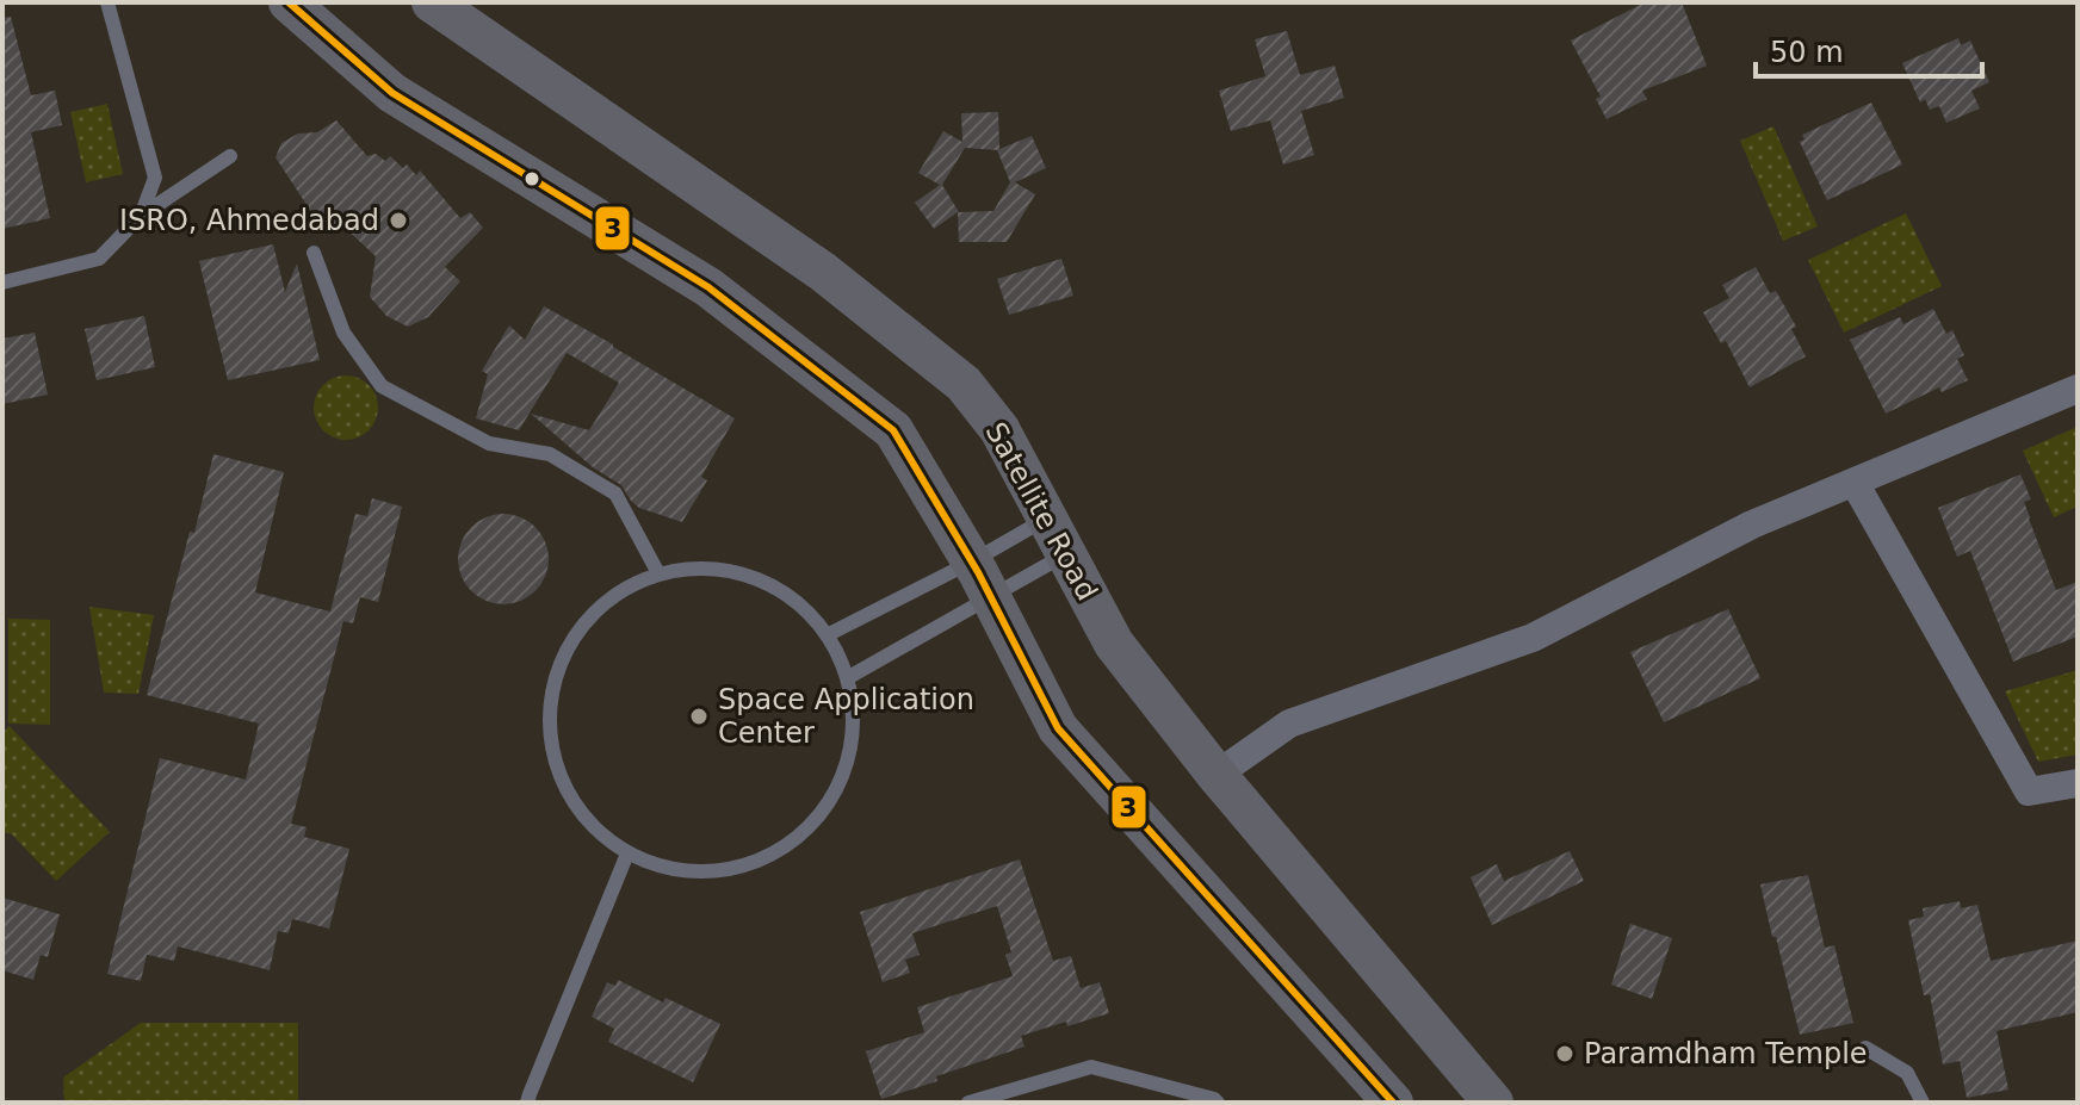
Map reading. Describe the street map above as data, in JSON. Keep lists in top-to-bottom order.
{
  "streets": {
    "main road": ["Satellite Road"]
  },
  "places": ["ISRO, Ahmedabad", "Space Application Center", "Paramdham Temple"],
  "lines": ["transit line 3"],
  "scale_bar": "50 m"
}
